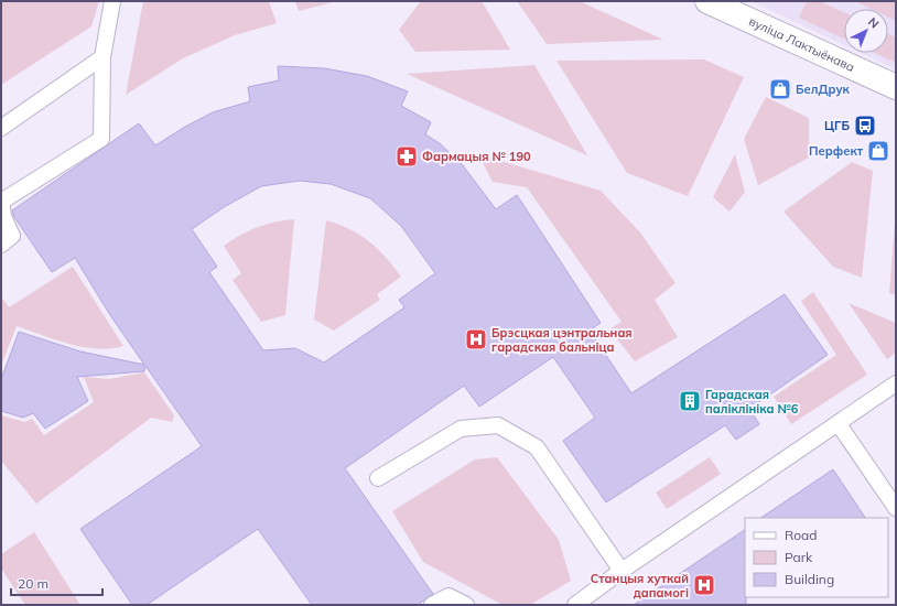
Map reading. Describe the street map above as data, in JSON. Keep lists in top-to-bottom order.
{
  "streets": {
    "street": ["вуліца Лактыёнава"]
  },
  "places": {
    "shop": ["БелДрук", "Перфект"],
    "bus stop": ["ЦГБ"],
    "pharmacy": ["Фармацыя № 190"],
    "hospital": ["Брэсцкая цэнтральная гарадская бальніца", "Станцыя хуткай дапамогі"],
    "building": ["Гарадская паліклініка №6"]
  },
  "legend": ["Road", "Park", "Building"],
  "scale_bar": "20 m",
  "north": "top right"
}
